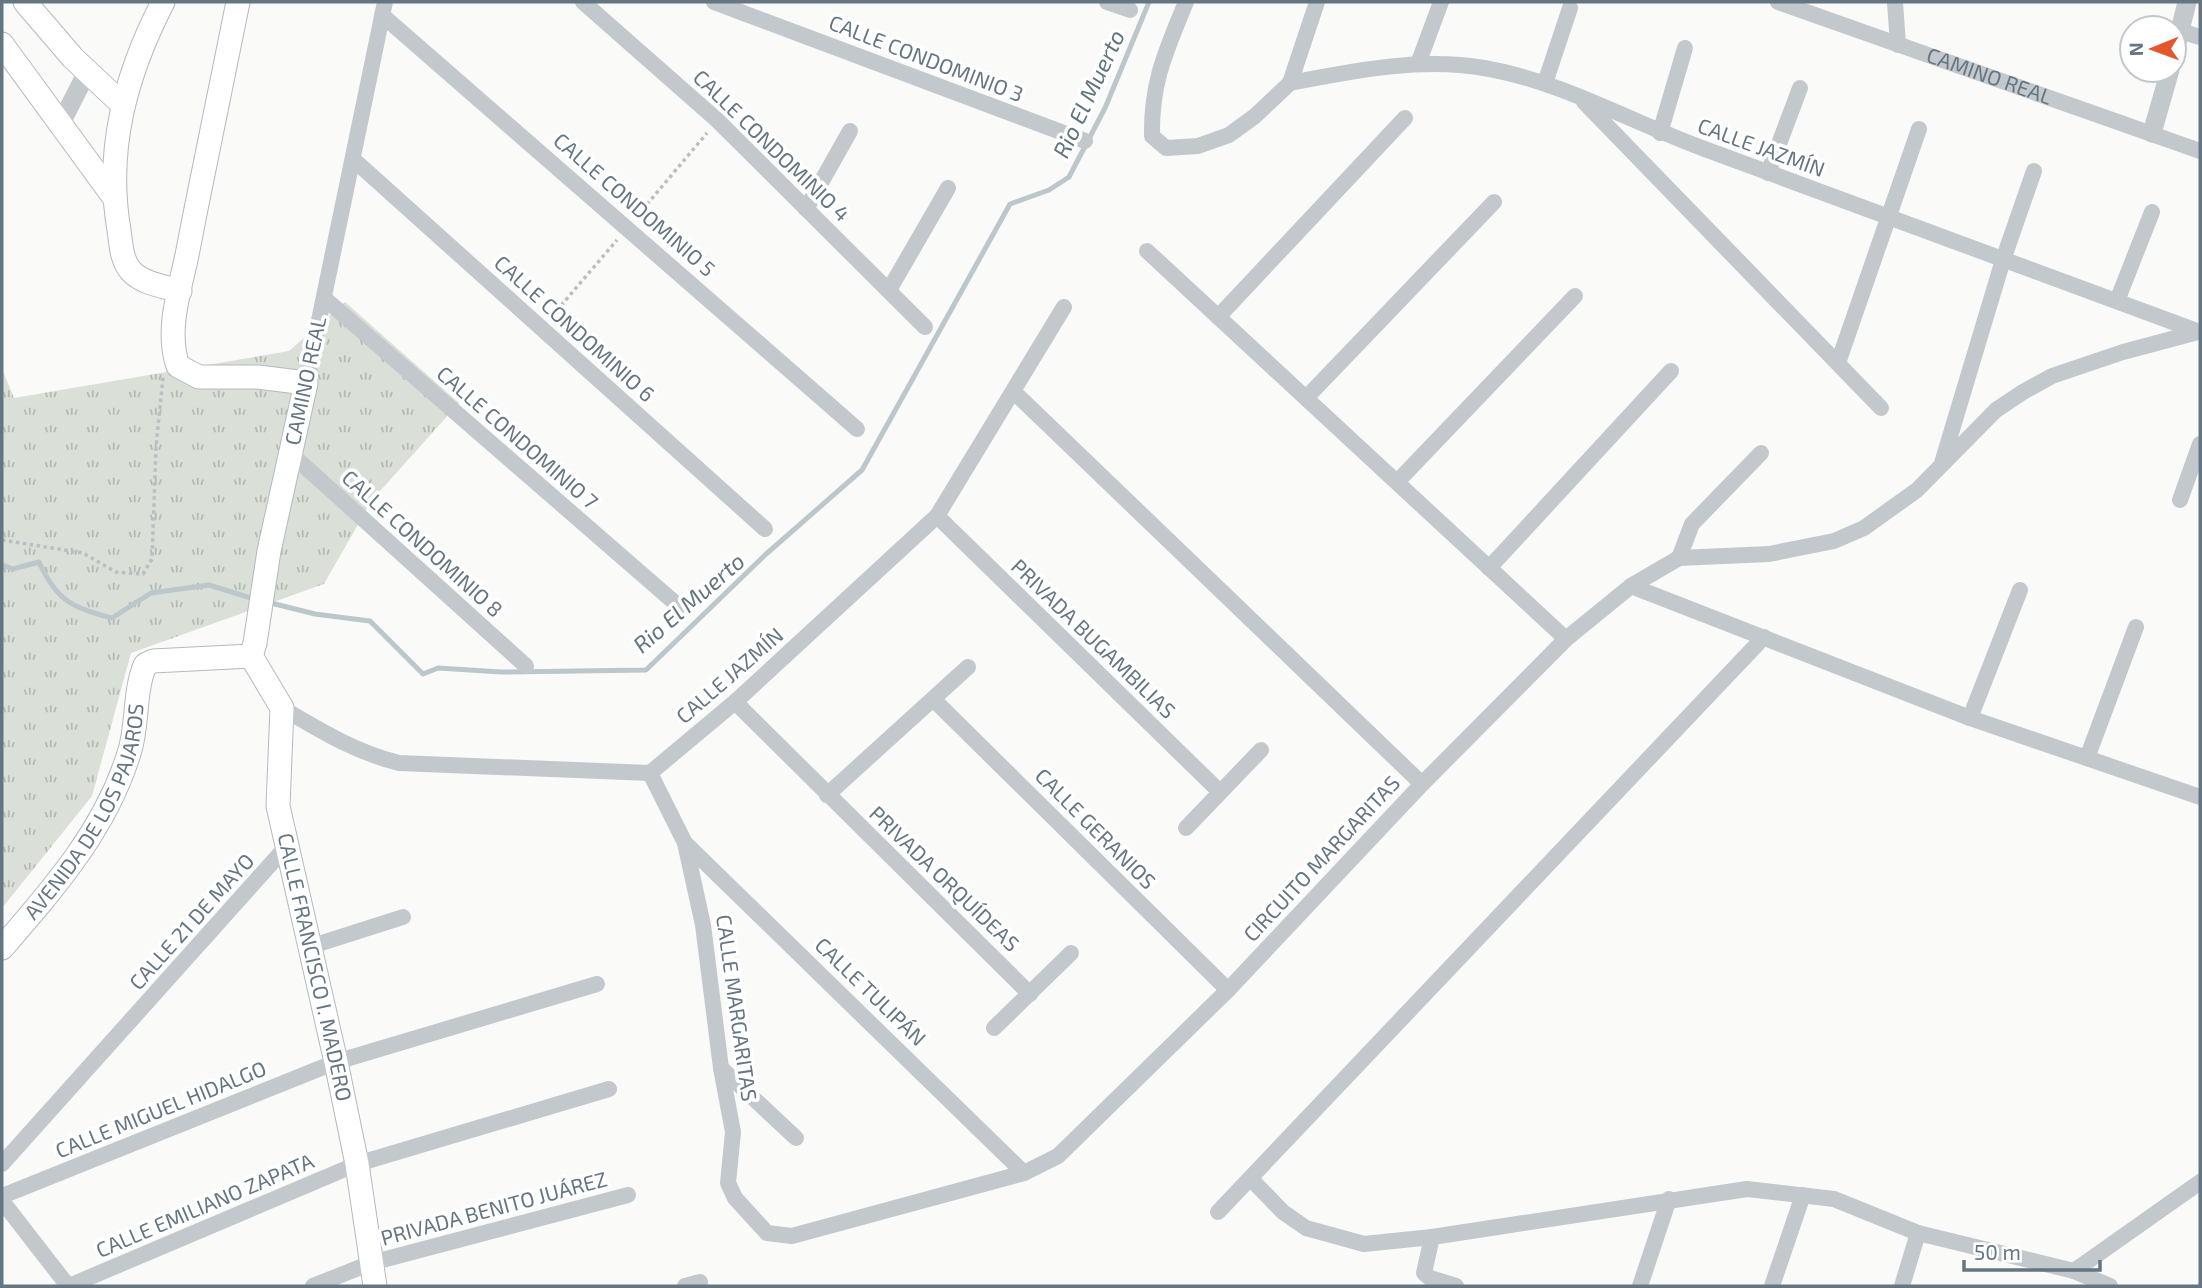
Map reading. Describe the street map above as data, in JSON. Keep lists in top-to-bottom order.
{
  "streets": {
    "main road": ["CAMINO REAL", "AVENIDA DE LOS PAJAROS", "CALLE FRANCISCO I. MADERO"],
    "street": [
      "CALLE CONDOMINIO 3",
      "CALLE CONDOMINIO 4",
      "CALLE JAZMÍN",
      "CALLE CONDOMINIO 5",
      "CALLE CONDOMINIO 6",
      "CALLE CONDOMINIO 7",
      "CALLE CONDOMINIO 8",
      "PRIVADA BUGAMBILIAS",
      "CALLE GERANIOS",
      "CIRCUITO MARGARITAS",
      "PRIVADA ORQUÍDEAS",
      "CALLE 21 DE MAYO",
      "CALLE TULIPÁN",
      "CALLE MARGARITAS",
      "CALLE MIGUEL HIDALGO",
      "CALLE EMILIANO ZAPATA",
      "PRIVADA BENITO JUÁREZ"
    ]
  },
  "crossings": [
    ["CAMINO REAL", "CALLE CONDOMINIO 5"],
    ["CAMINO REAL", "CALLE CONDOMINIO 6"],
    ["CAMINO REAL", "CALLE CONDOMINIO 7"],
    ["CAMINO REAL", "CALLE CONDOMINIO 8"],
    ["CAMINO REAL", "AVENIDA DE LOS PAJAROS"],
    ["CALLE JAZMÍN", "PRIVADA BUGAMBILIAS"],
    ["CALLE JAZMÍN", "CIRCUITO MARGARITAS"],
    ["CALLE JAZMÍN", "PRIVADA ORQUÍDEAS"],
    ["CALLE JAZMÍN", "CALLE MARGARITAS"],
    ["CALLE GERANIOS", "CIRCUITO MARGARITAS"],
    ["CIRCUITO MARGARITAS", "CALLE TULIPÁN"],
    ["CIRCUITO MARGARITAS", "CALLE MARGARITAS"],
    ["CALLE 21 DE MAYO", "CALLE FRANCISCO I. MADERO"],
    ["CALLE FRANCISCO I. MADERO", "CALLE MIGUEL HIDALGO"],
    ["CALLE FRANCISCO I. MADERO", "CALLE EMILIANO ZAPATA"],
    ["CALLE FRANCISCO I. MADERO", "PRIVADA BENITO JUÁREZ"],
    ["CALLE TULIPÁN", "CALLE MARGARITAS"]
  ],
  "water": ["Rio El Muerto"],
  "scale_bar": "50 m",
  "north": "left"
}
